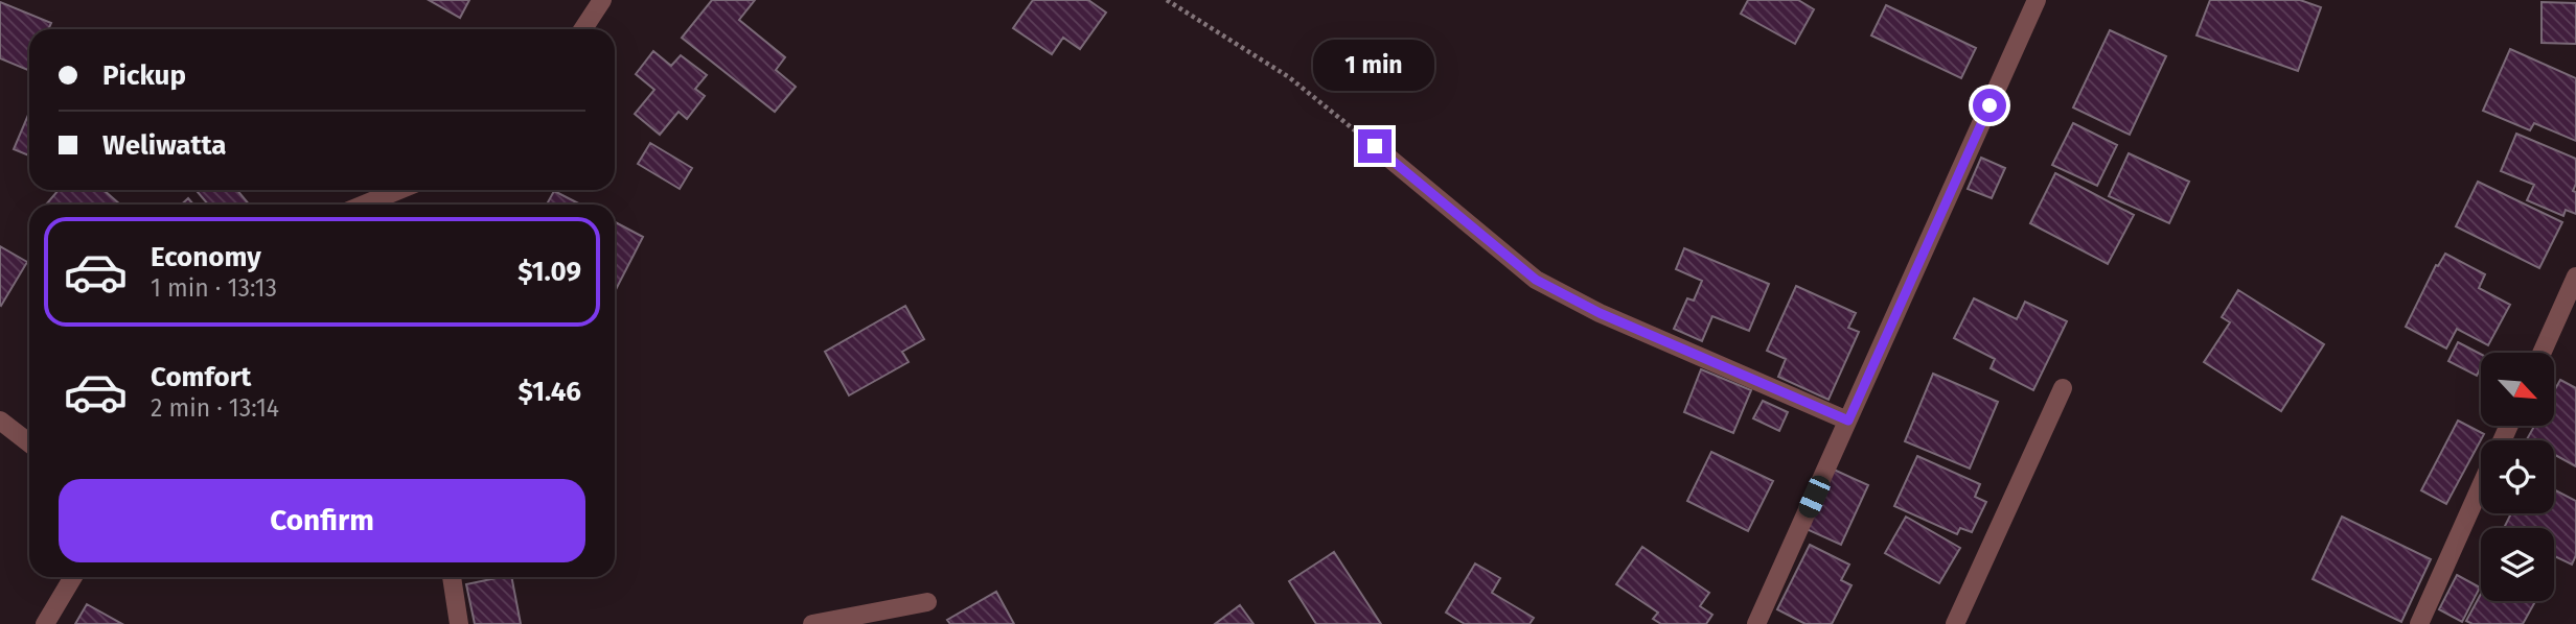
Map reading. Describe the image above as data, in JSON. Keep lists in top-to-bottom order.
{
  "north": "bottom right",
  "page": {
    "banner": ["Pickup", "Weliwatta"],
    "bubble": "1 min",
    "list": [
      {
        "name": "Economy",
        "note": "1 min · 13:13",
        "value": "$1.09"
      },
      {
        "name": "Comfort",
        "note": "2 min · 13:14",
        "value": "$1.46"
      }
    ],
    "buttons": "Confirm"
  }
}
